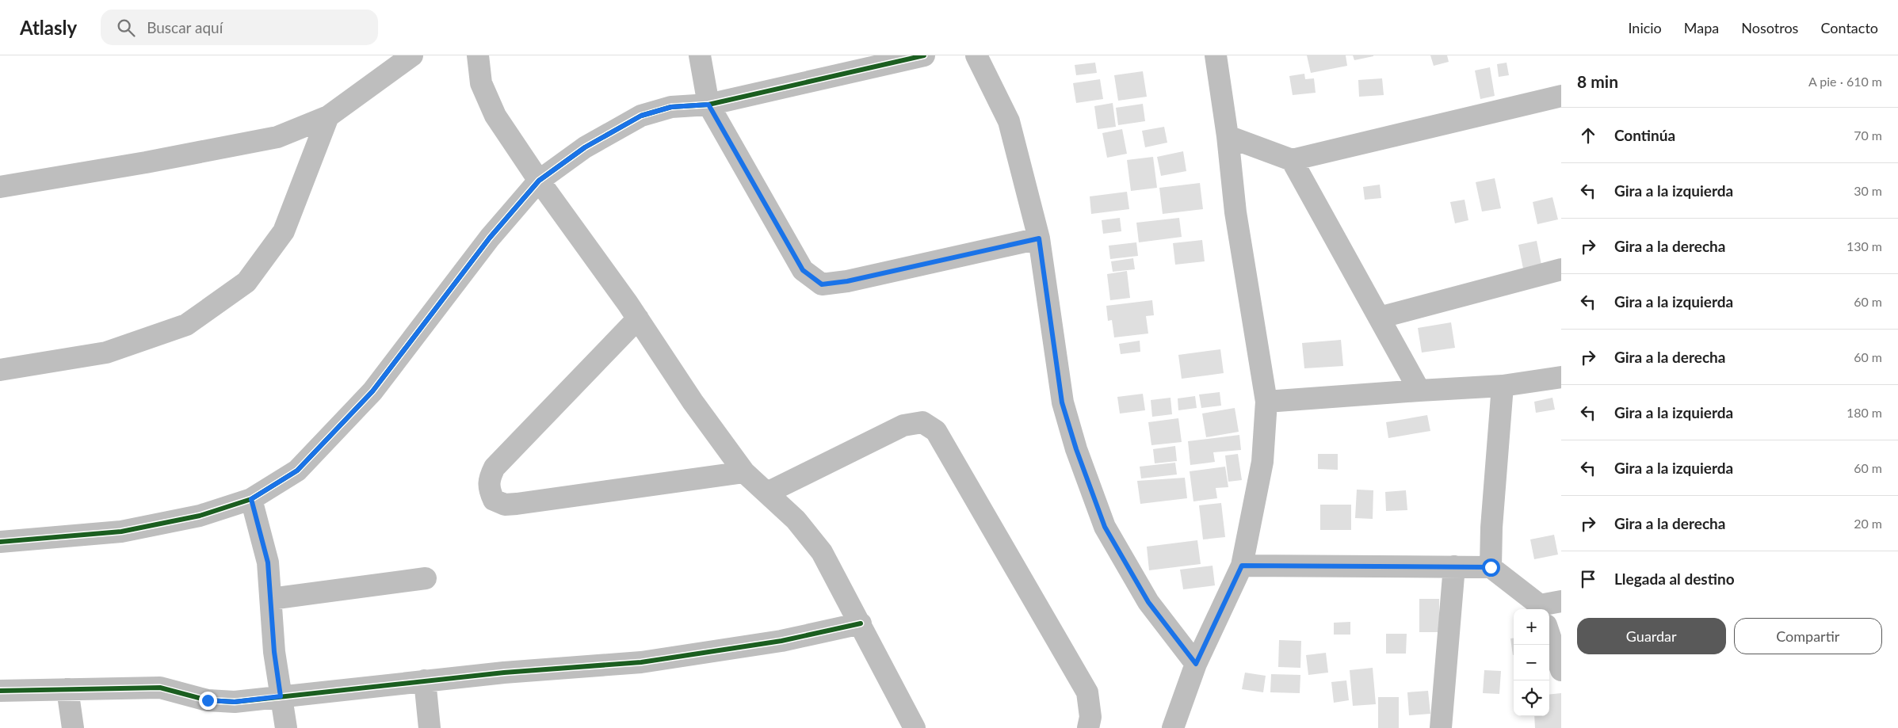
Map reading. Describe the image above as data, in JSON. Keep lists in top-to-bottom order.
{
  "page": {
    "header": "Atlasly",
    "search": "Buscar aquí",
    "nav": [
      "Inicio",
      "Mapa",
      "Nosotros",
      "Contacto"
    ],
    "heading": ["8 min", "A pie · 610 m"],
    "list": [
      ["Continúa", "70 m"],
      ["Gira a la izquierda", "30 m"],
      ["Gira a la derecha", "130 m"],
      ["Gira a la izquierda", "60 m"],
      ["Gira a la derecha", "60 m"],
      ["Gira a la izquierda", "180 m"],
      ["Gira a la izquierda", "60 m"],
      ["Gira a la derecha", "20 m"],
      "Llegada al destino"
    ],
    "buttons": ["Guardar", "Compartir"],
    "map_buttons": ["+", "−"]
  }
}
